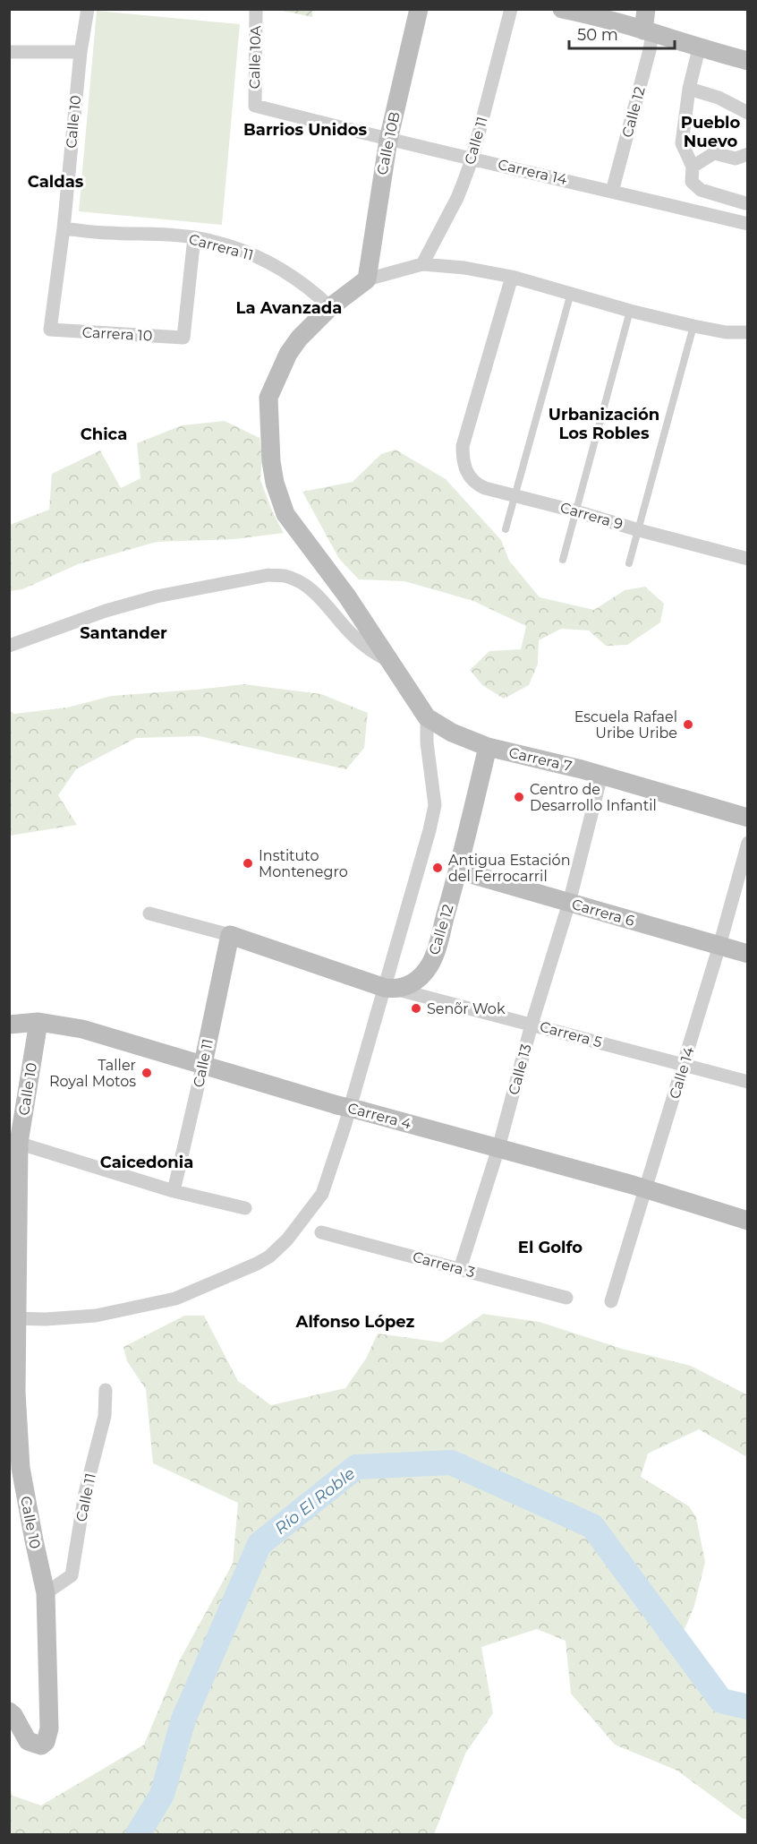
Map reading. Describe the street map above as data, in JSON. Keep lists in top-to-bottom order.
{
  "streets": {
    "main road": [
      "Calle 12",
      "Calle 10",
      "Calle 11",
      "Calle 10B",
      "Carrera 7",
      "Carrera 6",
      "Carrera 5",
      "Carrera 4"
    ],
    "street": [
      "Calle 10A",
      "Carrera 14",
      "Carrera 11",
      "Carrera 10",
      "Carrera 9",
      "Calle 13",
      "Calle 14",
      "Carrera 3"
    ]
  },
  "crossings": [
    ["Calle 10A", "Carrera 14"],
    ["Calle 12", "Carrera 14"],
    ["Calle 12", "Carrera 7"],
    ["Calle 12", "Carrera 6"],
    ["Calle 12", "Carrera 5"],
    ["Calle 10", "Calle 11"],
    ["Calle 10", "Carrera 11"],
    ["Calle 10", "Carrera 10"],
    ["Calle 10", "Carrera 4"],
    ["Calle 11", "Carrera 14"],
    ["Calle 11", "Carrera 5"],
    ["Calle 11", "Carrera 4"],
    ["Calle 10B", "Carrera 14"],
    ["Carrera 11", "Carrera 10"],
    ["Carrera 7", "Calle 13"],
    ["Carrera 6", "Calle 13"],
    ["Carrera 6", "Calle 14"],
    ["Carrera 5", "Calle 13"],
    ["Carrera 5", "Calle 14"],
    ["Calle 13", "Carrera 4"],
    ["Calle 13", "Carrera 3"],
    ["Calle 14", "Carrera 4"]
  ],
  "districts": [
    "Pueblo Nuevo",
    "Barrios Unidos",
    "Caldas",
    "La Avanzada",
    "Urbanización Los Robles",
    "Chica",
    "Santander",
    "Caicedonia",
    "El Golfo",
    "Alfonso López"
  ],
  "water": ["Río El Roble"],
  "places": [
    "Escuela Rafael Uribe Uribe",
    "Centro de Desarrollo Infantil",
    "Instituto Montenegro",
    "Antigua Estación del Ferrocarril",
    "Senõr Wok",
    "Taller Royal Motos"
  ],
  "scale_bar": "50 m"
}
